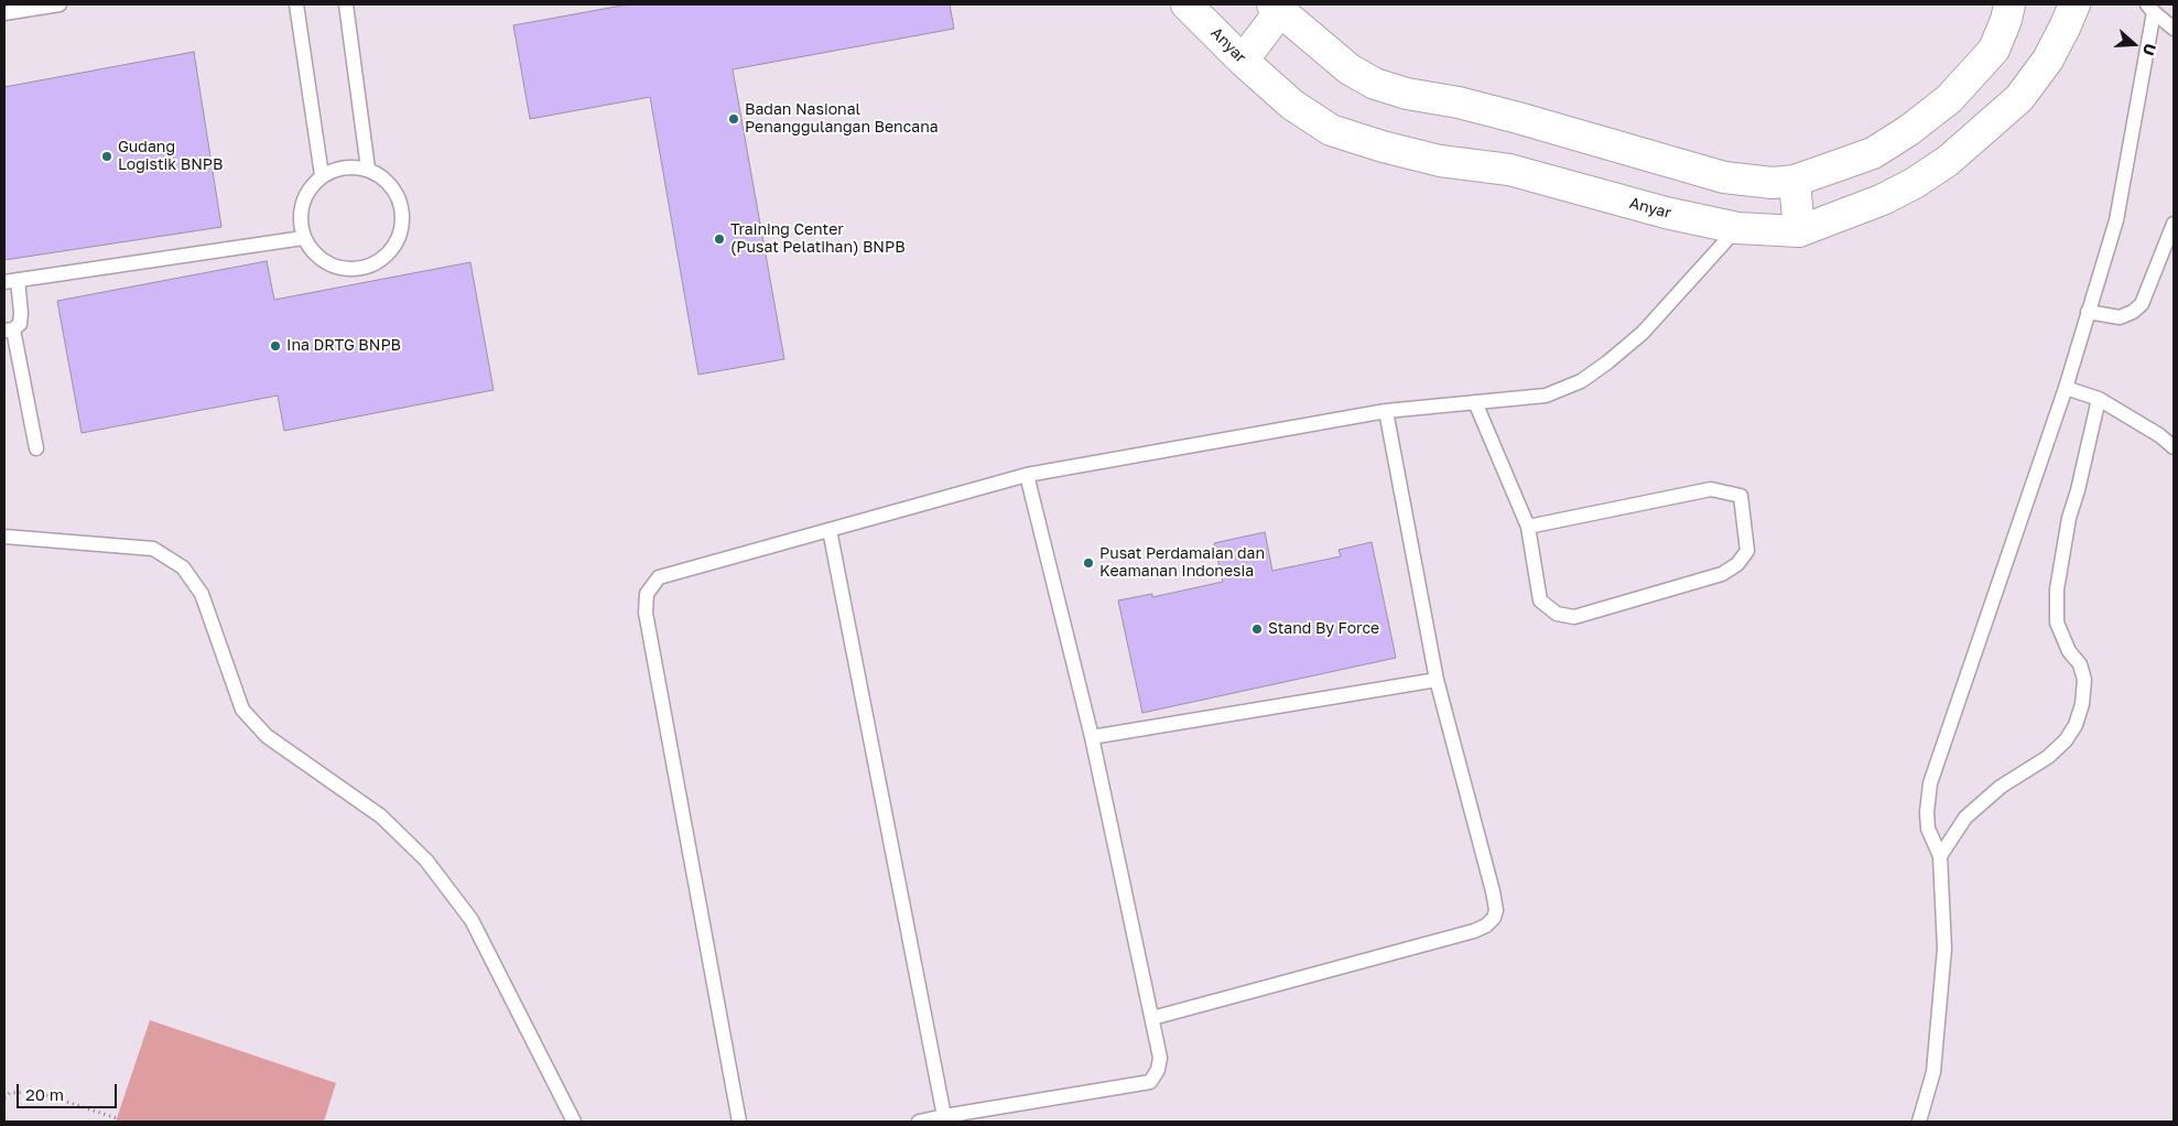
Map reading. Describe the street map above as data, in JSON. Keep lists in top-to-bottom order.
{
  "streets": {
    "street": ["Anyar"]
  },
  "places": [
    "Badan Nasional Penanggulangan Bencana",
    "Gudang Logistik BNPB",
    "Training Center (Pusat Pelatihan) BNPB",
    "Ina DRTG BNPB",
    "Pusat Perdamaian dan Keamanan Indonesia",
    "Stand By Force"
  ],
  "scale_bar": "20 m",
  "north": "right"
}
